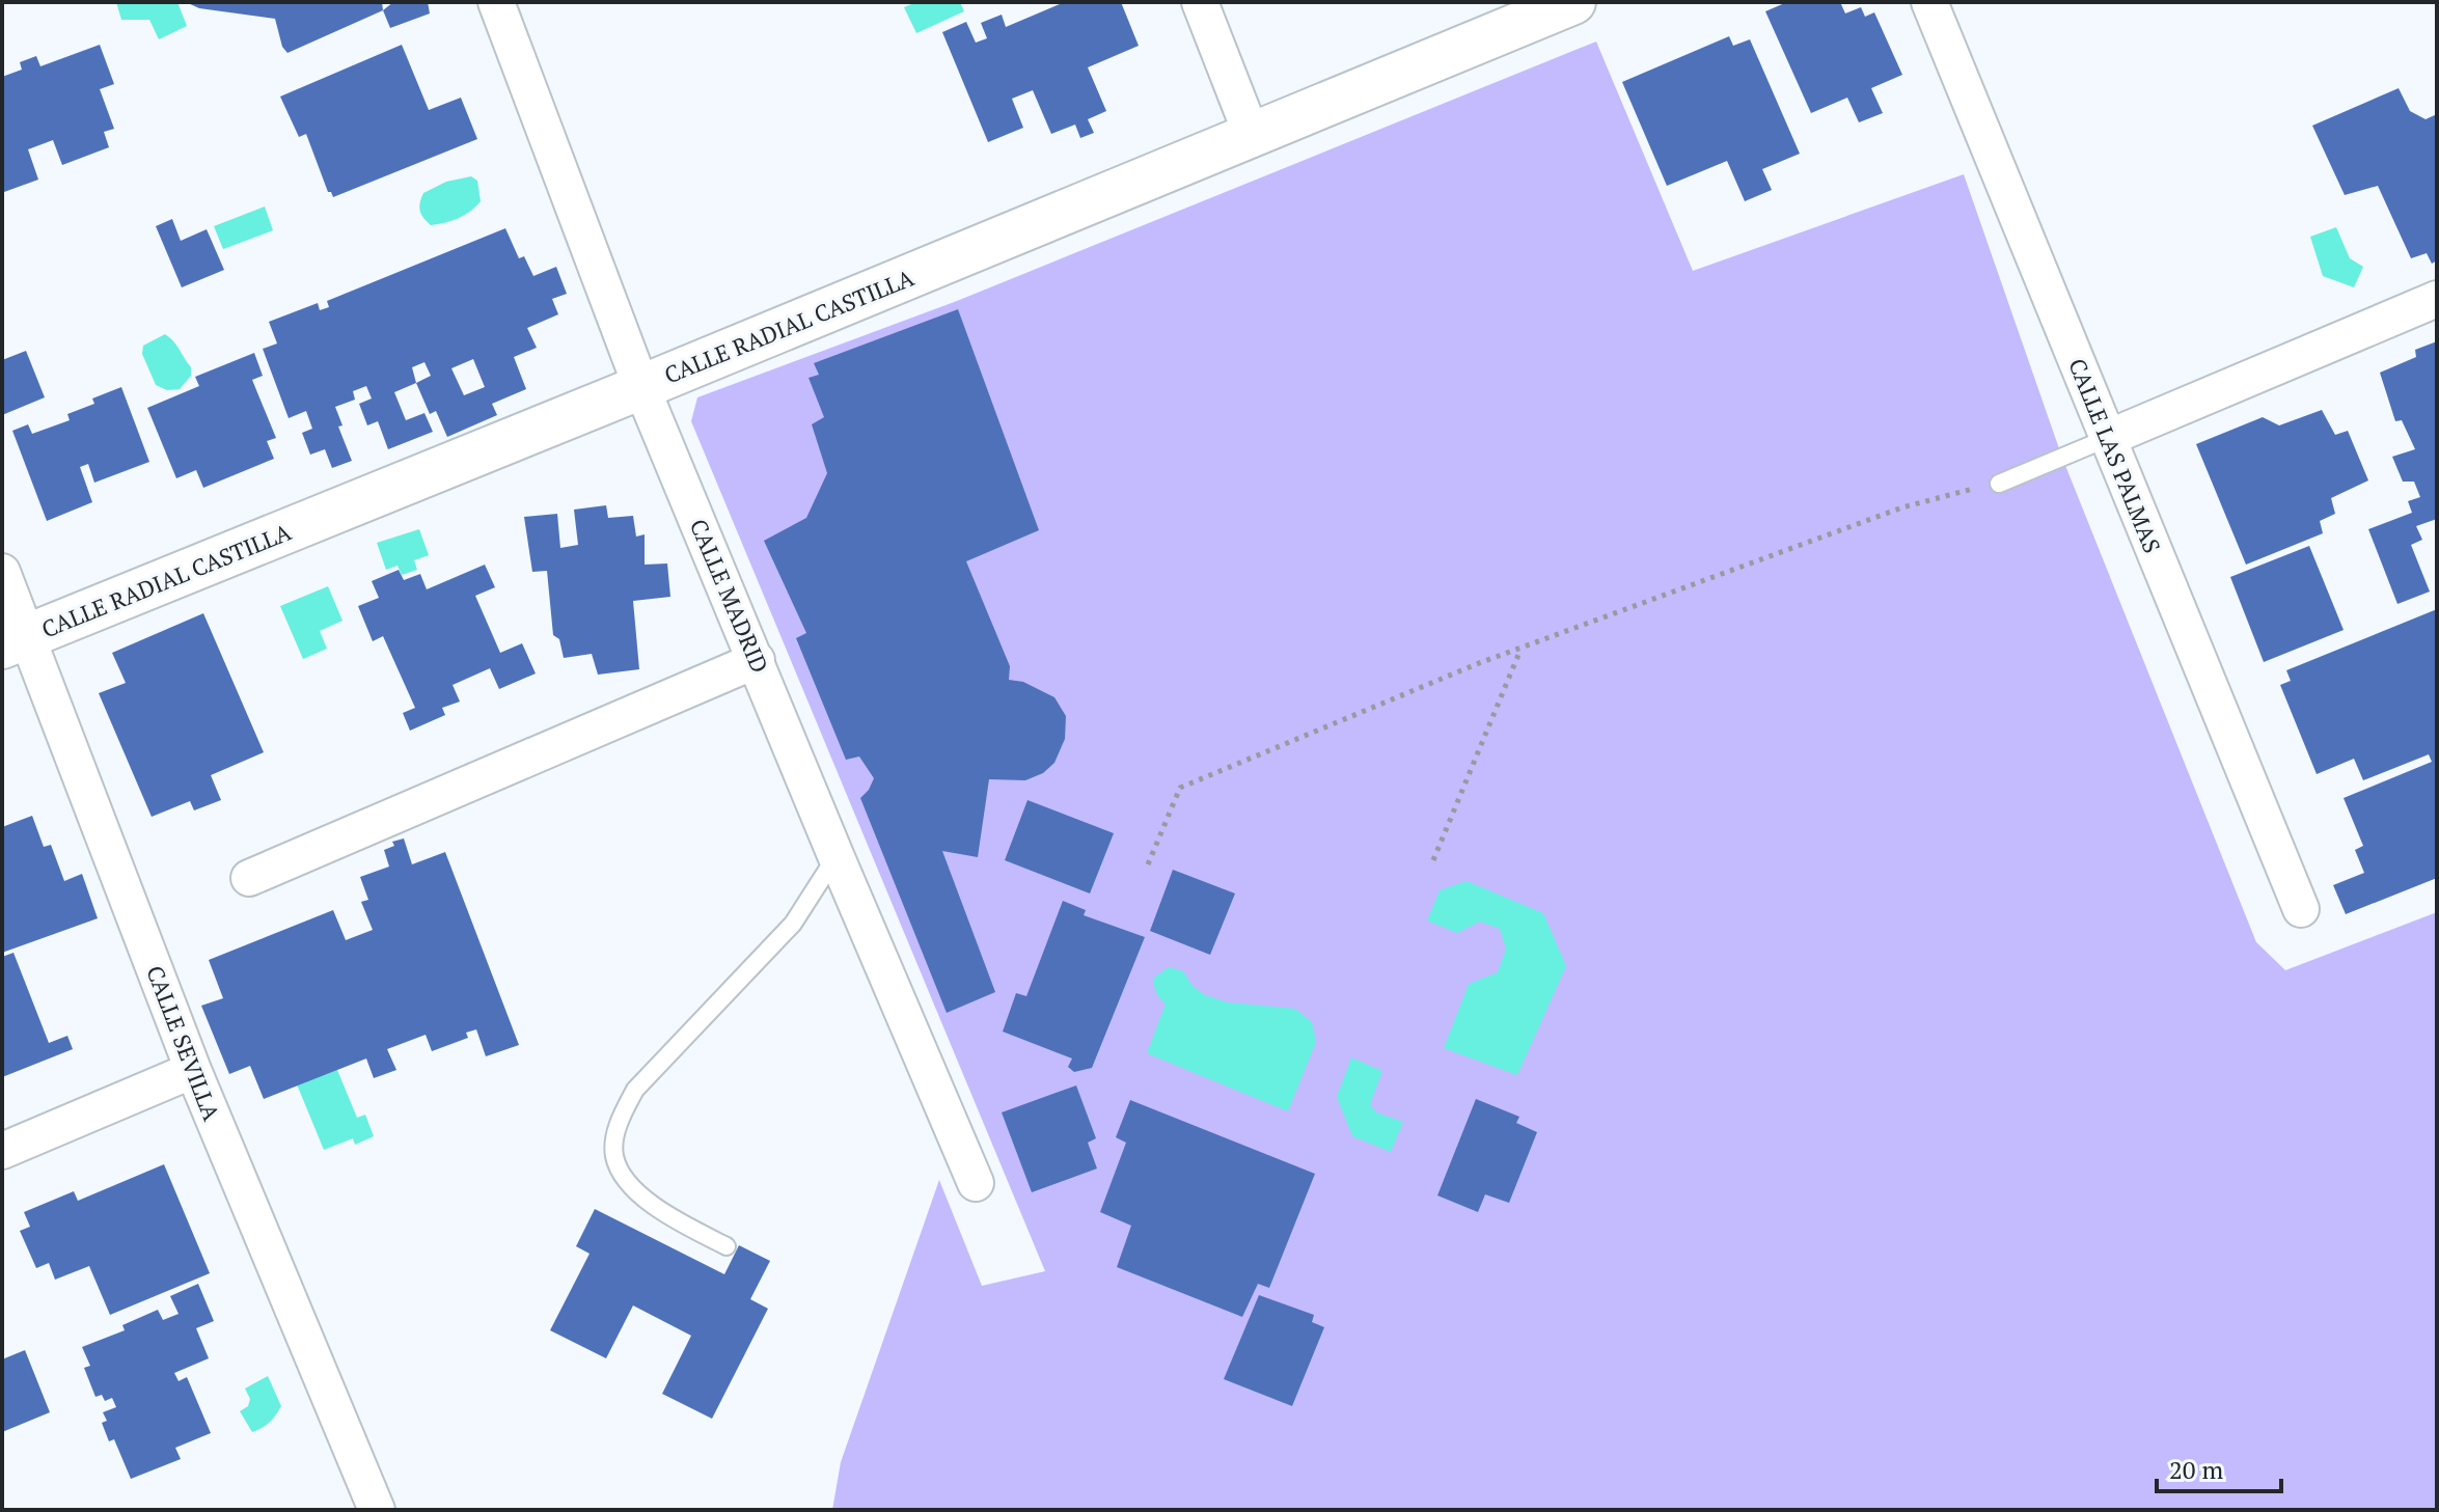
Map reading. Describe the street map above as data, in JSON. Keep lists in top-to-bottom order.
{
  "streets": {
    "street": [
      "CALLE RADIAL CASTILLA",
      "CALLE LAS PALMAS",
      "CALLE MADRID",
      "CALLE SEVILLA"
    ]
  },
  "crossings": [
    ["CALLE RADIAL CASTILLA", "CALLE MADRID"],
    ["CALLE RADIAL CASTILLA", "CALLE SEVILLA"]
  ],
  "scale_bar": "20 m"
}
